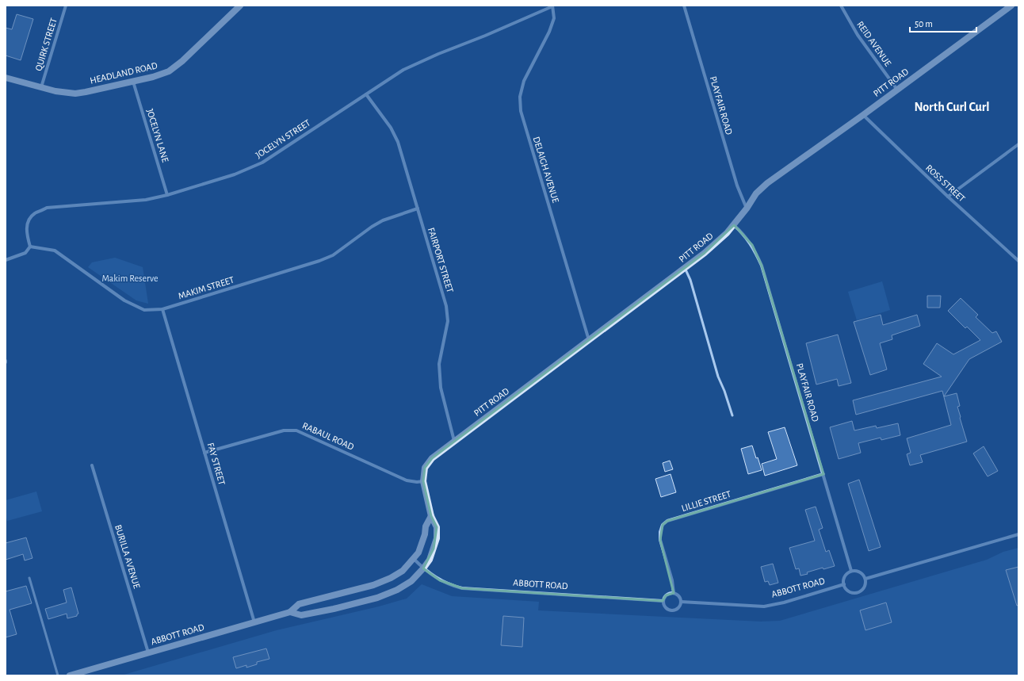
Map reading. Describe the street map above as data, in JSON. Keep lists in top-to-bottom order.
{
  "streets": {
    "main road": ["HEADLAND ROAD", "PITT ROAD", "ABBOTT ROAD"],
    "street": [
      "REID AVENUE",
      "QUIRK STREET",
      "PLAYFAIR ROAD",
      "JOCELYN LANE",
      "JOCELYN STREET",
      "DELAIGH AVENUE",
      "ROSS STREET",
      "FAIRPORT STREET",
      "MAKIM STREET",
      "RABAUL ROAD",
      "FAY STREET",
      "LILLIE STREET",
      "BURILLA AVENUE"
    ]
  },
  "crossings": [
    ["REID AVENUE", "PITT ROAD"],
    ["QUIRK STREET", "HEADLAND ROAD"],
    ["HEADLAND ROAD", "JOCELYN LANE"],
    ["PITT ROAD", "PLAYFAIR ROAD"],
    ["PITT ROAD", "DELAIGH AVENUE"],
    ["PITT ROAD", "ROSS STREET"],
    ["PITT ROAD", "FAIRPORT STREET"],
    ["PITT ROAD", "RABAUL ROAD"],
    ["PITT ROAD", "ABBOTT ROAD"],
    ["PLAYFAIR ROAD", "LILLIE STREET"],
    ["PLAYFAIR ROAD", "ABBOTT ROAD"],
    ["JOCELYN LANE", "JOCELYN STREET"],
    ["JOCELYN STREET", "DELAIGH AVENUE"],
    ["JOCELYN STREET", "FAIRPORT STREET"],
    ["JOCELYN STREET", "MAKIM STREET"],
    ["FAIRPORT STREET", "MAKIM STREET"],
    ["MAKIM STREET", "FAY STREET"],
    ["RABAUL ROAD", "FAY STREET"],
    ["FAY STREET", "ABBOTT ROAD"],
    ["LILLIE STREET", "ABBOTT ROAD"],
    ["BURILLA AVENUE", "ABBOTT ROAD"]
  ],
  "districts": ["North Curl Curl"],
  "parks": ["Makim Reserve"],
  "scale_bar": "50 m"
}
